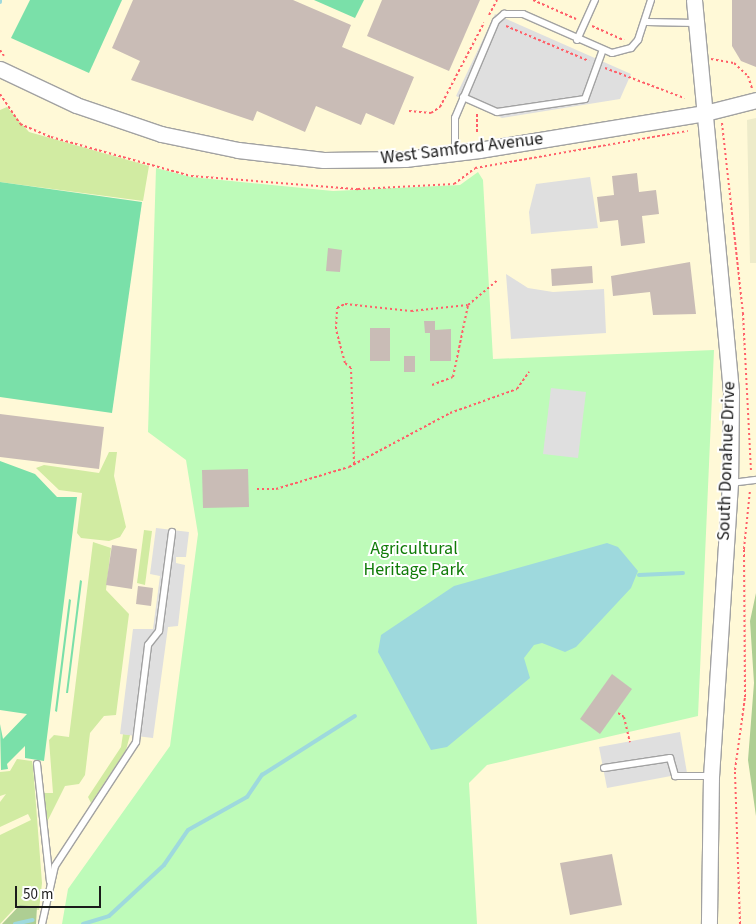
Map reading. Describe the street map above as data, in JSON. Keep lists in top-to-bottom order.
{
  "streets": {
    "street": ["West Samford Avenue", "South Donahue Drive"]
  },
  "crossings": [
    ["West Samford Avenue", "South Donahue Drive"]
  ],
  "parks": ["Agricultural Heritage Park"],
  "scale_bar": "50 m"
}
